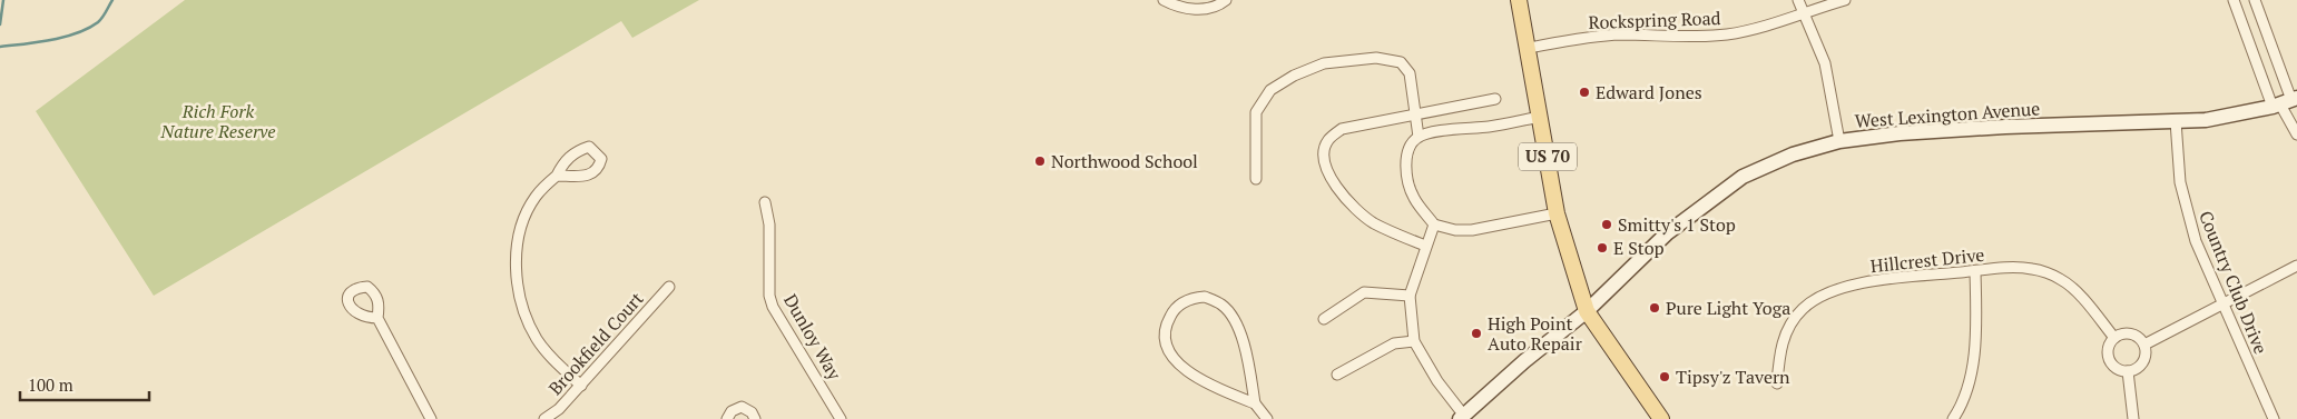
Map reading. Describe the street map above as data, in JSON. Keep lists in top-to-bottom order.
{
  "streets": {
    "main road": ["US 70"],
    "street": [
      "Rockspring Road",
      "West Lexington Avenue",
      "Hillcrest Drive",
      "Country Club Drive",
      "Dunloy Way",
      "Brookfield Court"
    ]
  },
  "crossings": [
    ["Rockspring Road", "US 70"],
    ["West Lexington Avenue", "US 70"],
    ["West Lexington Avenue", "Country Club Drive"]
  ],
  "parks": ["Rich Fork Nature Reserve"],
  "places": [
    "Edward Jones",
    "Northwood School",
    "Smitty's 1 Stop",
    "E Stop",
    "Pure Light Yoga",
    "High Point Auto Repair",
    "Tipsy'z Tavern"
  ],
  "scale_bar": "100 m"
}
